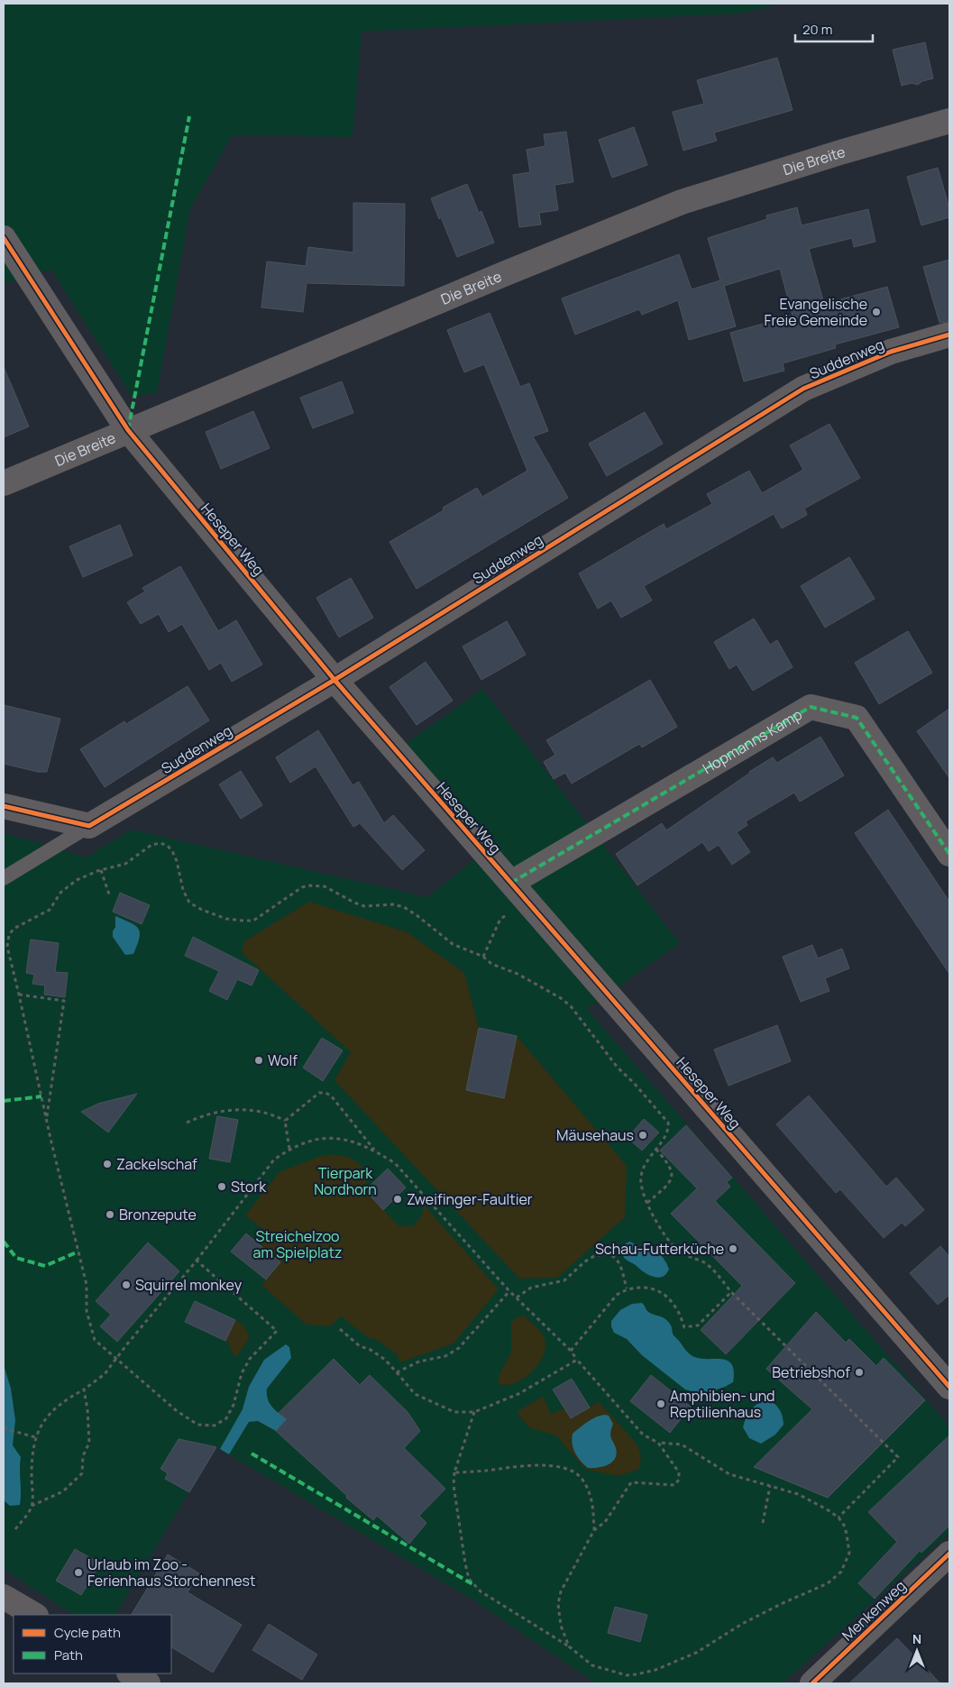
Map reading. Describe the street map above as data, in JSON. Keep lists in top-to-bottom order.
{
  "streets": {
    "street": [
      "Die Breite",
      "Suddenweg",
      "Heseper Weg",
      "Hopmanns Kamp",
      "Menkenweg"
    ]
  },
  "crossings": [
    ["Die Breite", "Heseper Weg"],
    ["Suddenweg", "Heseper Weg"],
    ["Heseper Weg", "Hopmanns Kamp"]
  ],
  "parks": ["Tierpark Nordhorn", "Streichelzoo am Spielplatz"],
  "places": [
    "Evangelische Freie Gemeinde",
    "Wolf",
    "Mäusehaus",
    "Zackelschaf",
    "Stork",
    "Zweifinger-Faultier",
    "Bronzepute",
    "Schau-Futterküche",
    "Squirrel monkey",
    "Betriebshof",
    "Amphibien- und Reptilienhaus",
    "Urlaub im Zoo - Ferienhaus Storchennest"
  ],
  "legend": ["Cycle path", "Path"],
  "scale_bar": "20 m",
  "north": "top"
}
